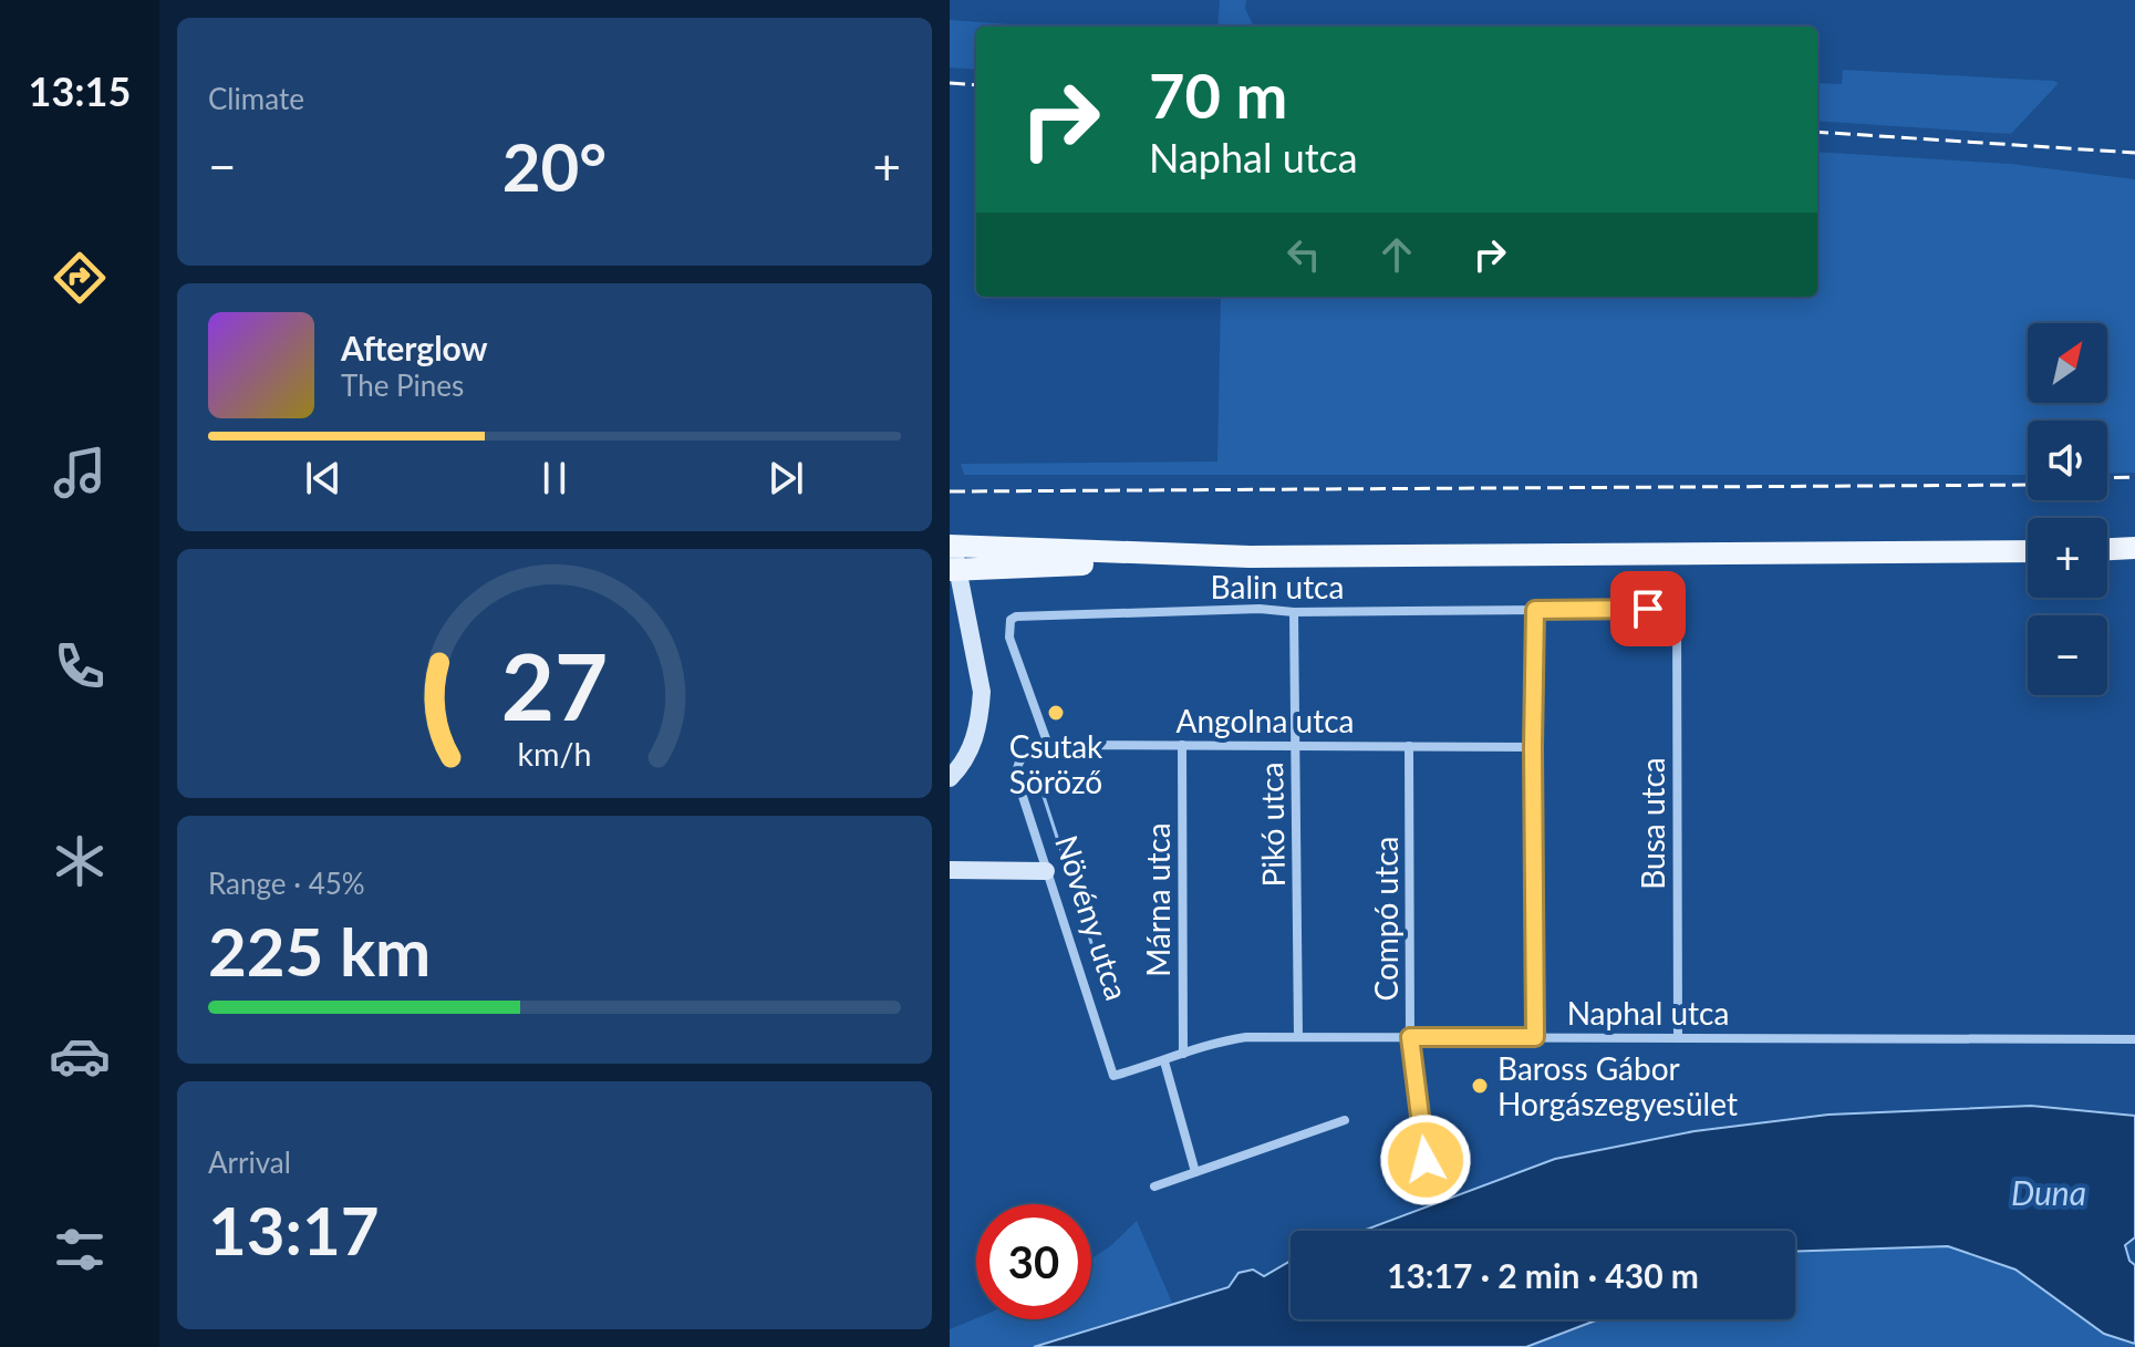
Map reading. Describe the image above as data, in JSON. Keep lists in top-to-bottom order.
{
  "streets": {
    "street": [
      "Balin utca",
      "Angolna utca",
      "Busa utca",
      "Pikó utca",
      "Márna utca",
      "Növény utca",
      "Compó utca",
      "Naphal utca"
    ]
  },
  "crossings": [
    ["Balin utca", "Angolna utca"],
    ["Balin utca", "Busa utca"],
    ["Balin utca", "Pikó utca"],
    ["Balin utca", "Növény utca"],
    ["Angolna utca", "Pikó utca"],
    ["Angolna utca", "Márna utca"],
    ["Angolna utca", "Növény utca"],
    ["Angolna utca", "Compó utca"],
    ["Busa utca", "Naphal utca"],
    ["Pikó utca", "Naphal utca"],
    ["Márna utca", "Naphal utca"],
    ["Növény utca", "Naphal utca"],
    ["Compó utca", "Naphal utca"]
  ],
  "water": ["Duna"],
  "places": ["Csutak Söröző", "Baross Gábor Horgászegyesület"],
  "north": "top right",
  "page": {
    "tabs": "13:15",
    "tile": [
      "Climate",
      ["Range · 45%", "225 km"],
      ["Arrival", "13:17"]
    ],
    "turn": ["70 m", "Naphal utca"],
    "heat": ["−", "20°", "+"],
    "song": ["Afterglow", "The Pines"],
    "map_buttons": ["+", "−"],
    "limit": "30",
    "trip": "13:17 · 2 min · 430 m",
    "gauge": ["27", "km/h"]
  }
}
